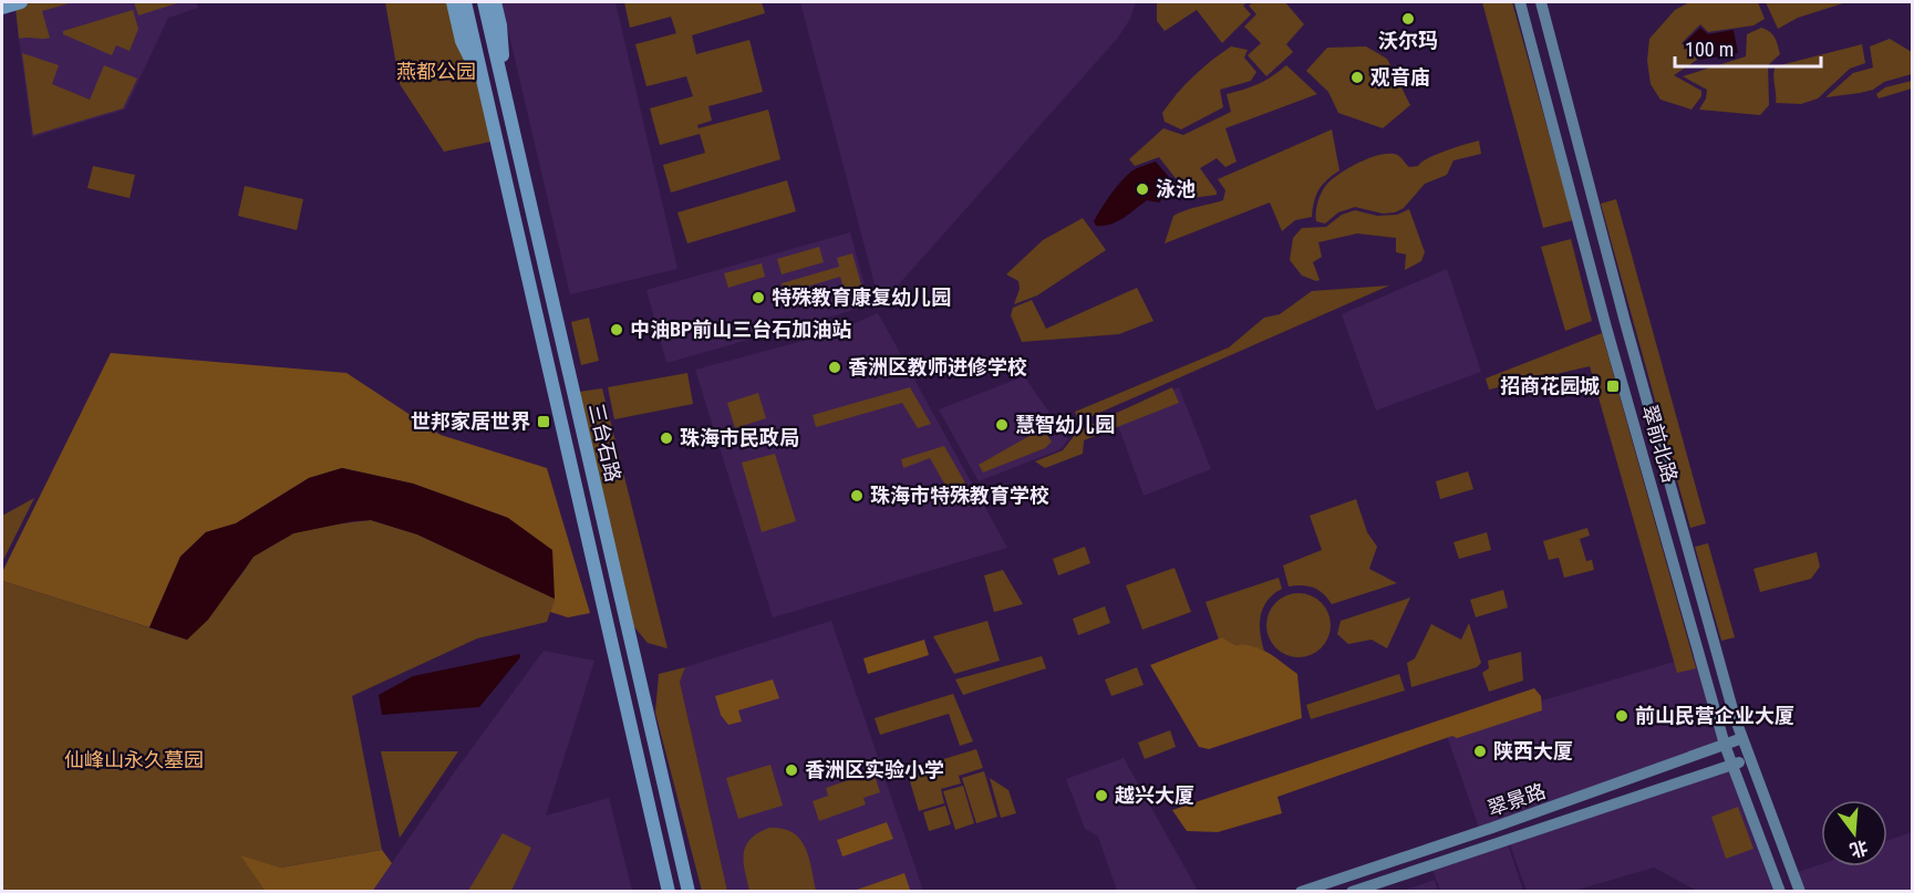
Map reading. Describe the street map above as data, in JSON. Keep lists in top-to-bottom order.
{
  "streets": {
    "main road": ["三台石路", "翠前北路", "翠景路"]
  },
  "crossings": [
    ["翠前北路", "翠景路"]
  ],
  "parks": ["燕都公园", "仙峰山永久墓园"],
  "places": {
    "other": [
      "沃尔玛",
      "观音庙",
      "泳池",
      "特殊教育康复幼儿园",
      "中油BP前山三台石加油站",
      "香洲区教师进修学校",
      "慧智幼儿园",
      "珠海市民政局",
      "珠海市特殊教育学校",
      "前山民营企业大厦",
      "陕西大厦",
      "香洲区实验小学",
      "越兴大厦"
    ],
    "transit": ["招商花园城", "世邦家居世界"]
  },
  "scale_bar": "100 m",
  "north": "bottom"
}
